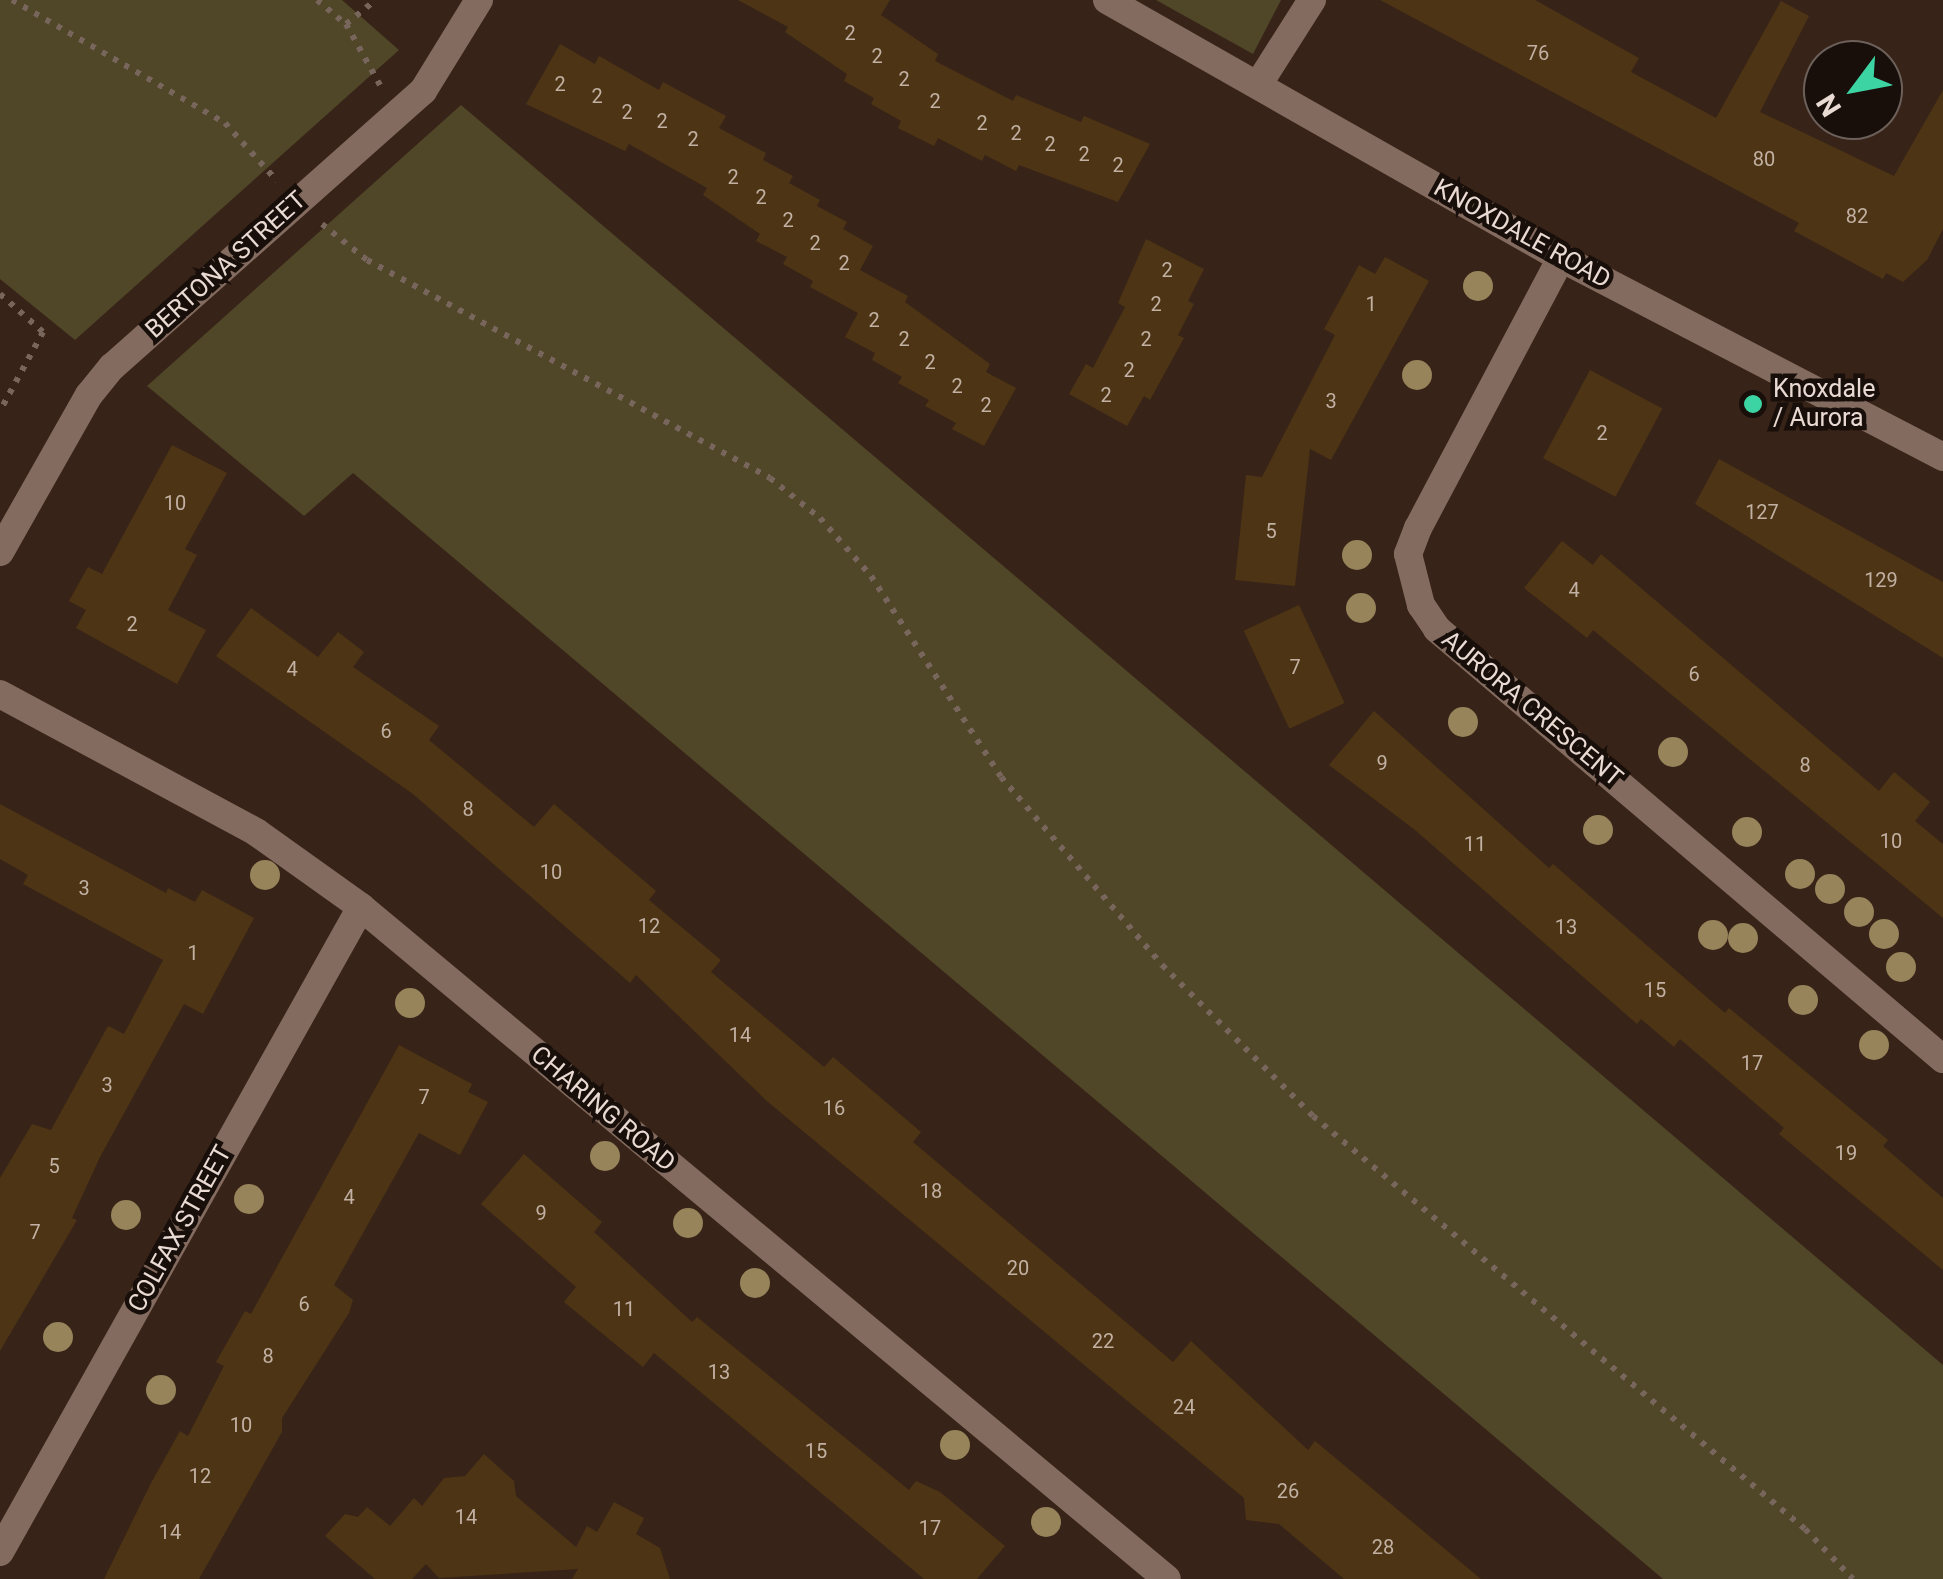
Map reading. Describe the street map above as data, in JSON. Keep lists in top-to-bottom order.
{
  "streets": {
    "street": [
      "KNOXDALE ROAD",
      "BERTONA STREET",
      "AURORA CRESCENT",
      "CHARING ROAD",
      "COLFAX STREET"
    ]
  },
  "crossings": [
    ["KNOXDALE ROAD", "AURORA CRESCENT"],
    ["CHARING ROAD", "COLFAX STREET"]
  ],
  "places": ["Knoxdale / Aurora"],
  "house_numbers": [
    "2",
    "76",
    "2",
    "2",
    "2",
    "2",
    "2",
    "2",
    "2",
    "2",
    "2",
    "2",
    "2",
    "2",
    "80",
    "2",
    "2",
    "2",
    "82",
    "2",
    "2",
    "2",
    "2",
    "2",
    "1",
    "2",
    "2",
    "2",
    "2",
    "2",
    "2",
    "2",
    "3",
    "2",
    "2",
    "10",
    "127",
    "5",
    "129",
    "4",
    "2",
    "7",
    "4",
    "6",
    "6",
    "9",
    "8",
    "8",
    "10",
    "11",
    "10",
    "3",
    "12",
    "13",
    "1",
    "15",
    "14",
    "17",
    "3",
    "7",
    "16",
    "19",
    "5",
    "18",
    "4",
    "9",
    "7",
    "20",
    "6",
    "11",
    "22",
    "8",
    "13",
    "24",
    "10",
    "15",
    "12",
    "26",
    "14",
    "17",
    "14",
    "28"
  ],
  "north": "bottom left"
}
